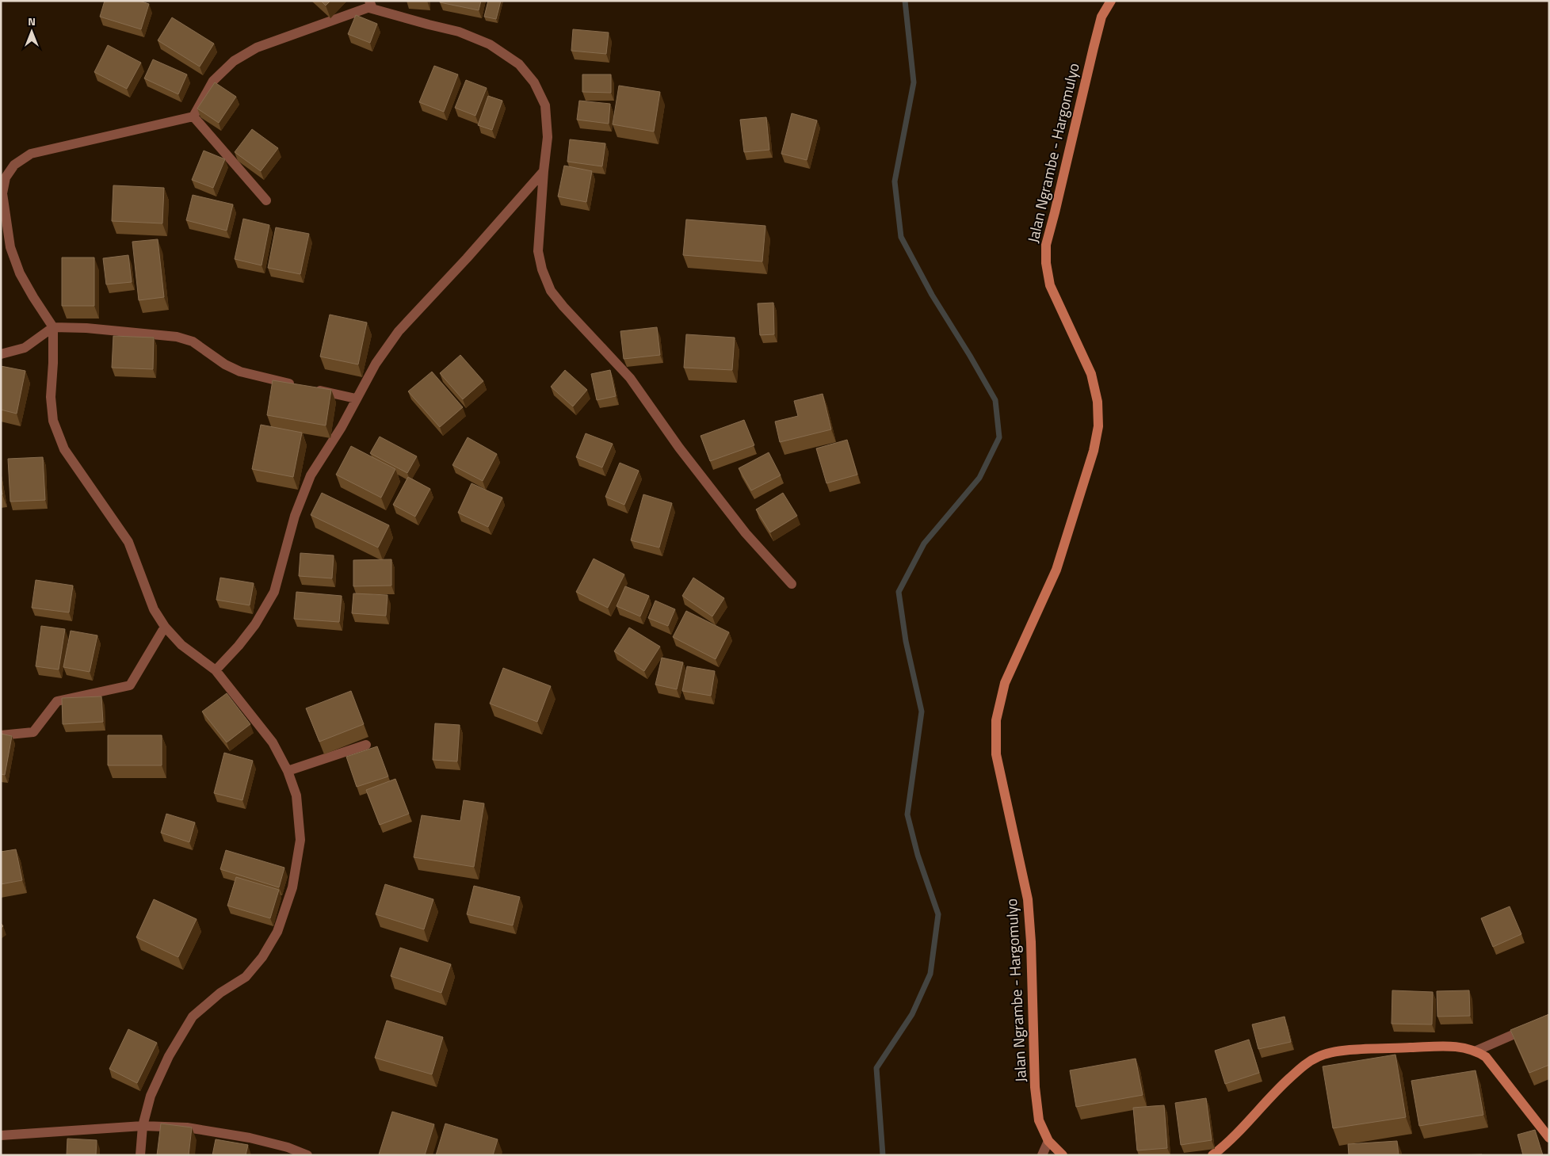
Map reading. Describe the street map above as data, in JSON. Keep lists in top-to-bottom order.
{
  "streets": {
    "main road": ["Jalan Ngrambe - Hargomulyo"]
  },
  "north": "top"
}
